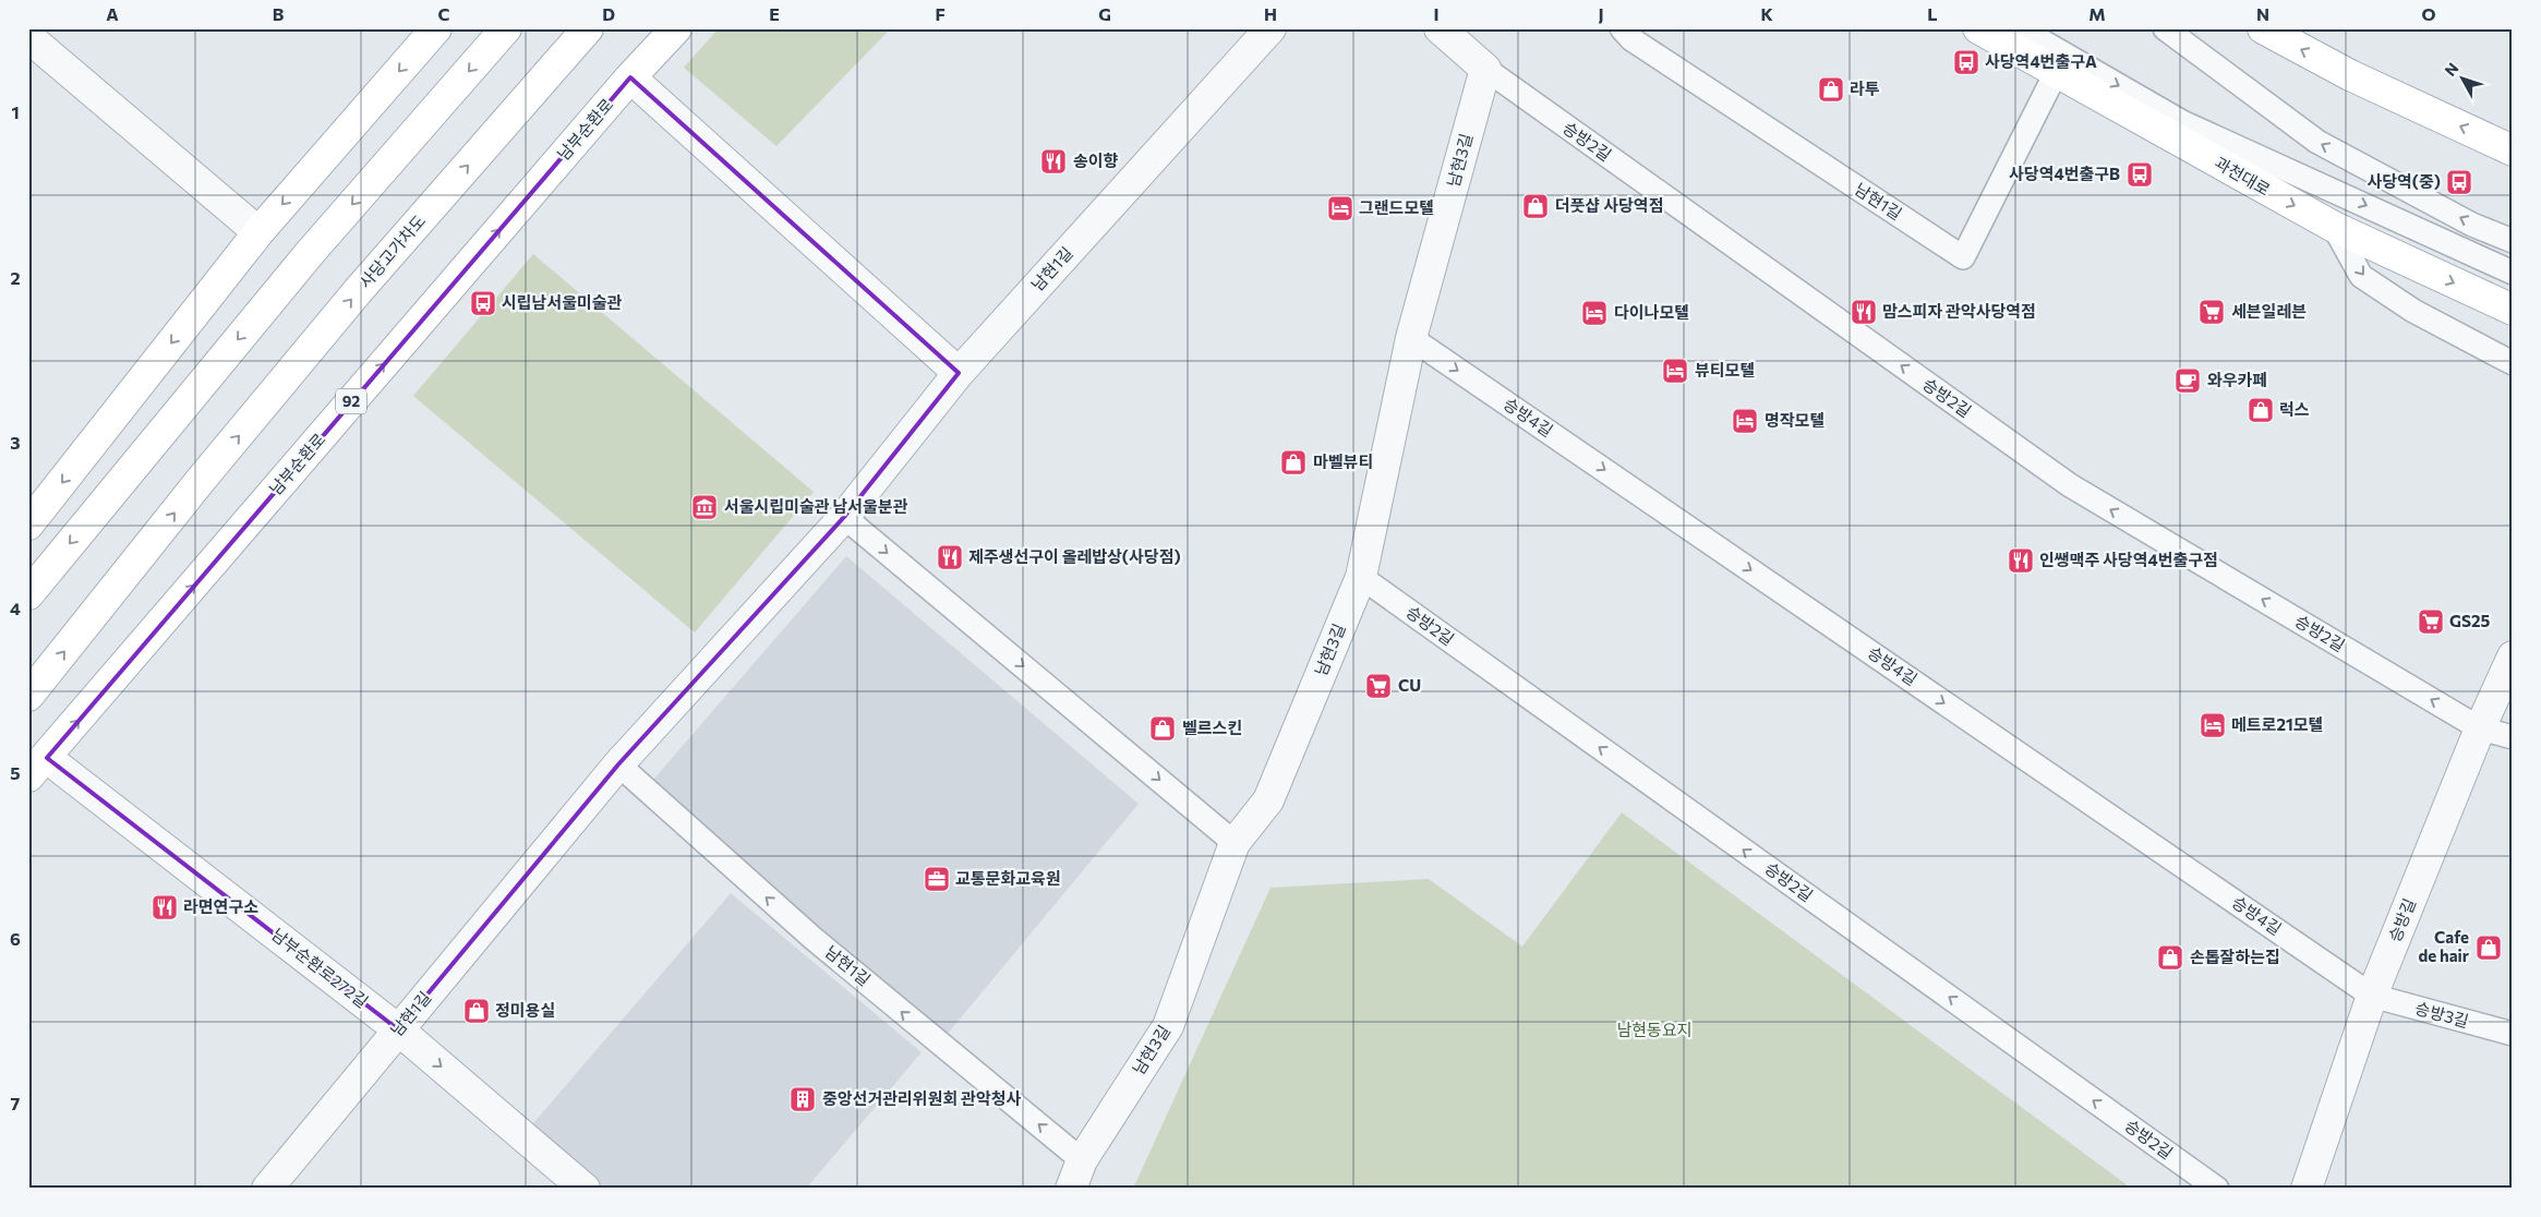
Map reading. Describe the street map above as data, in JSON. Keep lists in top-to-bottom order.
{
  "streets": {
    "main road": [
      "남부순환로",
      "과천대로",
      "사당고가차도",
      "92"
    ],
    "street": [
      "승방2길",
      "남현3길",
      "남현1길",
      "승방길",
      "남부순환로272길"
    ],
    "lane": ["승방4길", "승방3길"]
  },
  "crossings": [
    ["남부순환로", "남부순환로272길"],
    ["승방2길", "남현3길"],
    ["승방2길", "승방길"],
    ["남현3길", "남현1길"],
    ["남현3길", "승방4길"],
    ["과천대로", "남현1길"],
    ["남현1길", "남부순환로272길"],
    ["승방4길", "승방길"],
    ["승방4길", "승방3길"],
    ["승방길", "승방3길"]
  ],
  "one_way": ["승방2길", "승방4길", "남부순환로272길"],
  "parks": ["남현동요지"],
  "places": {
    "bus stop": [
      "사당역4번출구A",
      "사당역4번출구B",
      "사당역(중)",
      "시립남서울미술관"
    ],
    "shop": [
      "라투",
      "더풋샵 사당역점",
      "럭스",
      "마벨뷰티",
      "벨르스킨",
      "Cafe de hair",
      "손톱잘하는집",
      "정미용실"
    ],
    "restaurant": [
      "송이향",
      "맘스피자 관악사당역점",
      "제주생선구이 올레밥상(사당점)",
      "인쌩맥주 사당역4번출구점",
      "라면연구소"
    ],
    "hotel": [
      "그랜드모텔",
      "다이나모텔",
      "뷰티모텔",
      "명작모텔",
      "메트로21모텔"
    ],
    "supermarket": ["세븐일레븐", "GS25", "CU"],
    "cafe": ["와우카페"],
    "museum": ["서울시립미술관 남서울분관"],
    "office": ["교통문화교육원"],
    "building": ["중앙선거관리위원회 관악청사"]
  },
  "north": "top left",
  "grid": {
    "columns": [
      "A",
      "B",
      "C",
      "D",
      "E",
      "F",
      "G",
      "H",
      "I",
      "J",
      "K",
      "L",
      "M",
      "N",
      "O"
    ],
    "rows": [
      "1",
      "2",
      "3",
      "4",
      "5",
      "6",
      "7"
    ]
  }
}
